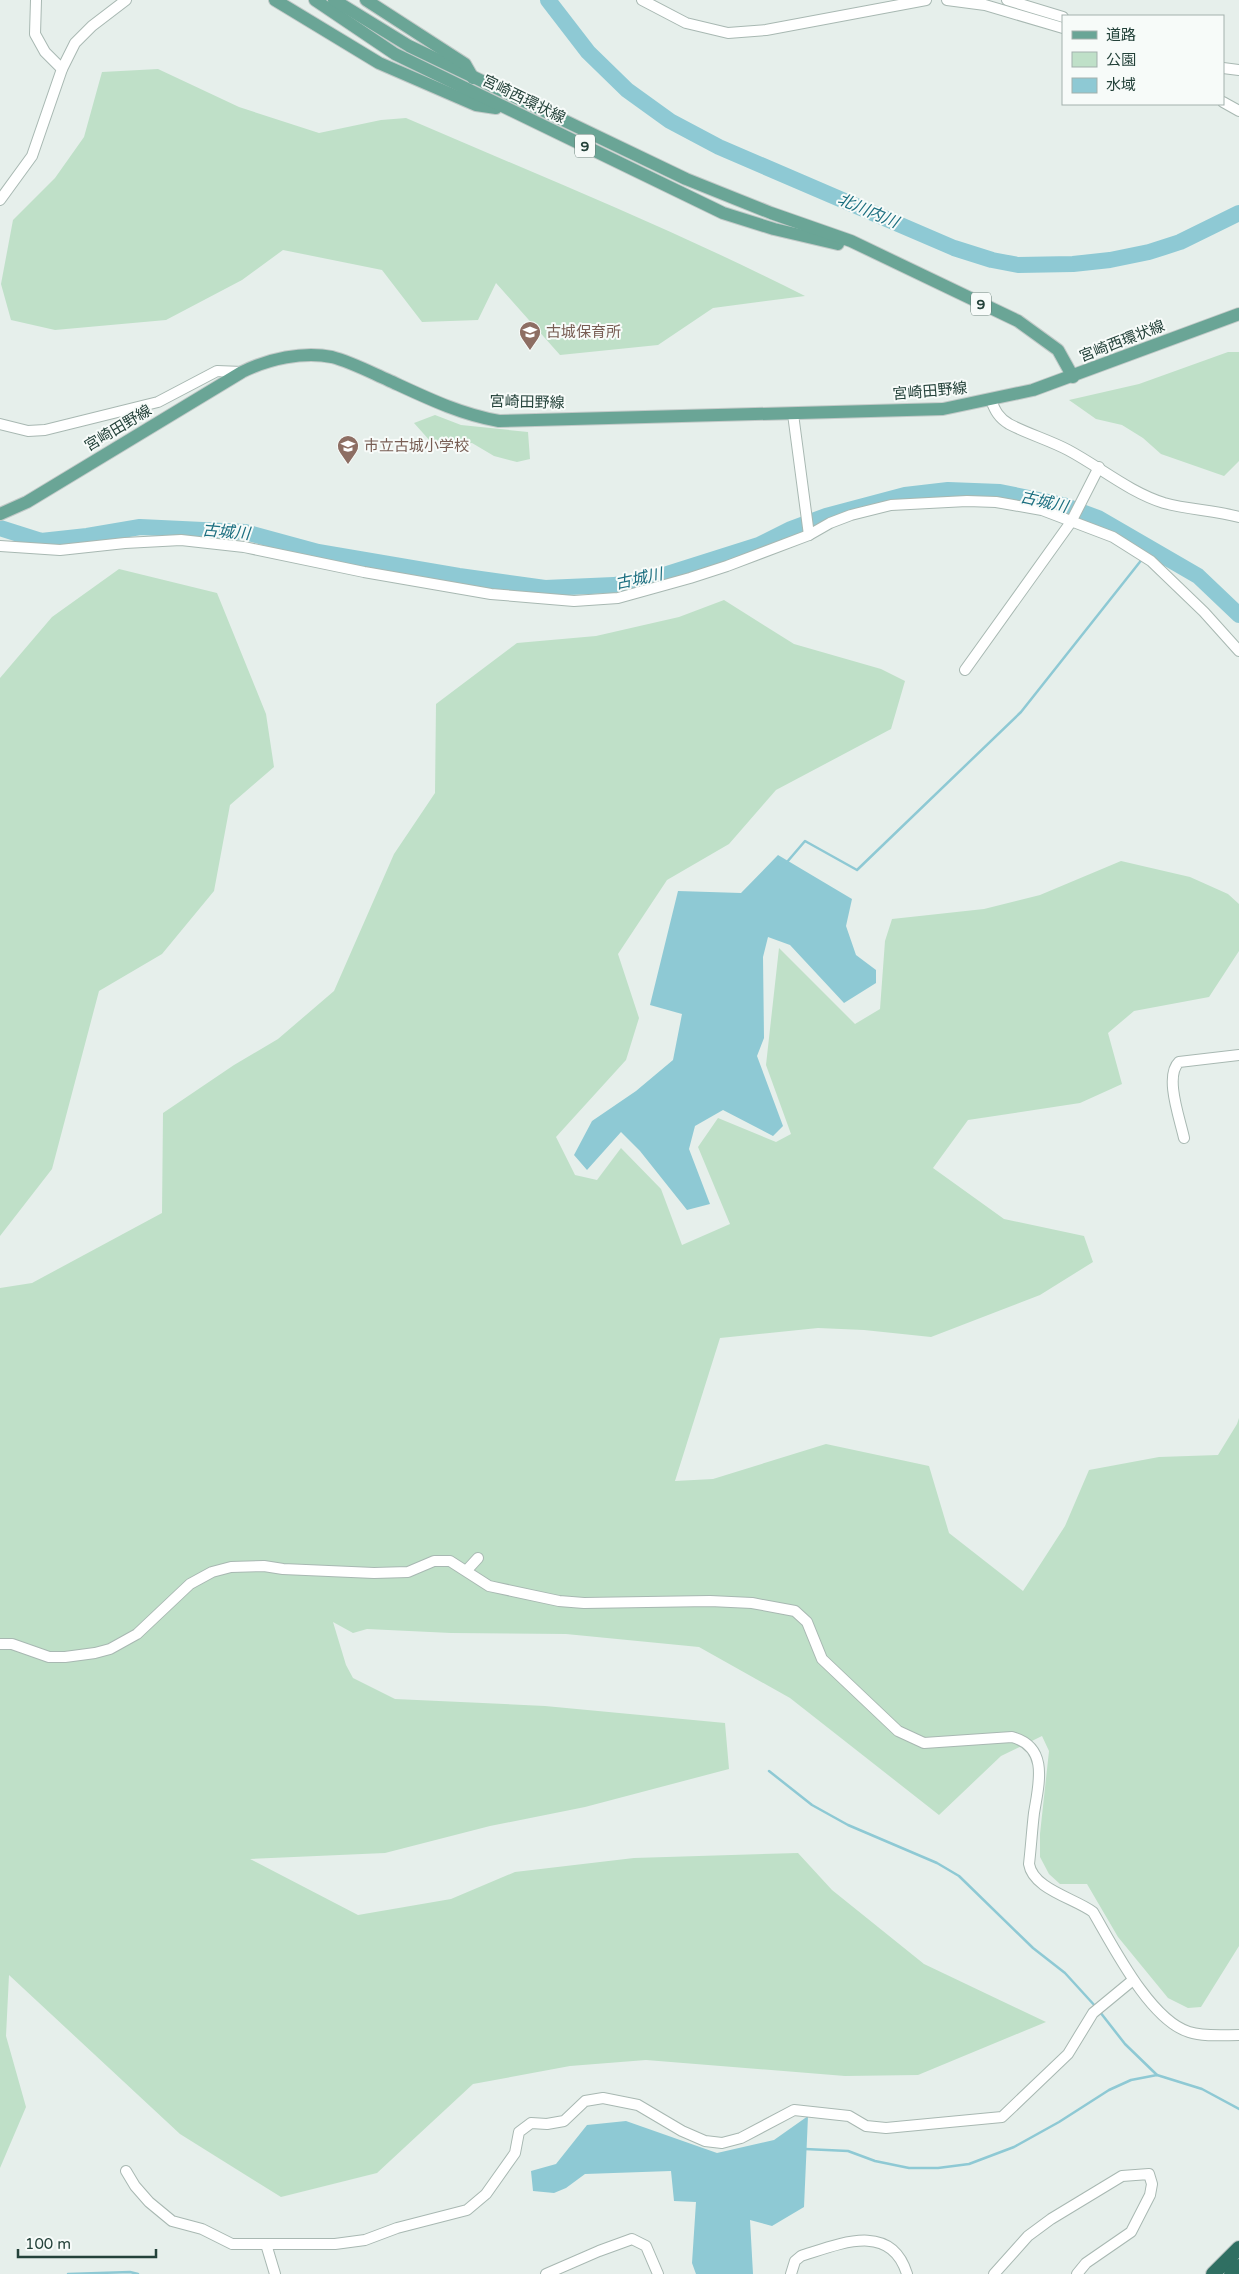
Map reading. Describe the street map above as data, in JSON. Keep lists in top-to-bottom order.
{
  "streets": {
    "main road": ["宮崎西環状線", "9", "宮崎田野線"]
  },
  "crossings": [
    ["宮崎西環状線", "宮崎田野線"]
  ],
  "water": ["北川内川", "古城川"],
  "places": {
    "school or university": ["古城保育所", "市立古城小学校"]
  },
  "legend": ["道路", "公園", "水域"],
  "scale_bar": "100 m"
}
